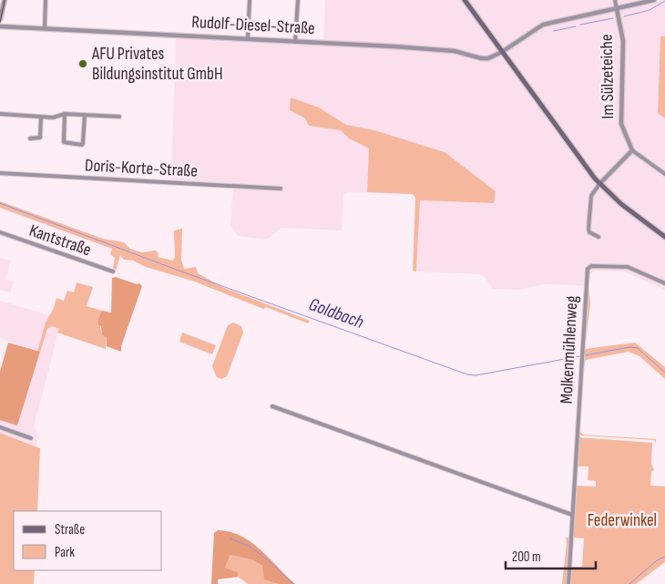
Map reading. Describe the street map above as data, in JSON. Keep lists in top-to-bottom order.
{
  "streets": {
    "street": [
      "Rudolf-Diesel-Straße",
      "Im Sülzeteiche",
      "Doris-Korte-Straße",
      "Kantstraße",
      "Molkenmühlenweg"
    ]
  },
  "crossings": [
    ["Rudolf-Diesel-Straße", "Im Sülzeteiche"]
  ],
  "water": ["Goldbach"],
  "parks": ["Federwinkel"],
  "places": ["AFU Privates Bildungsinstitut GmbH"],
  "legend": ["Straße", "Park"],
  "scale_bar": "200 m"
}
